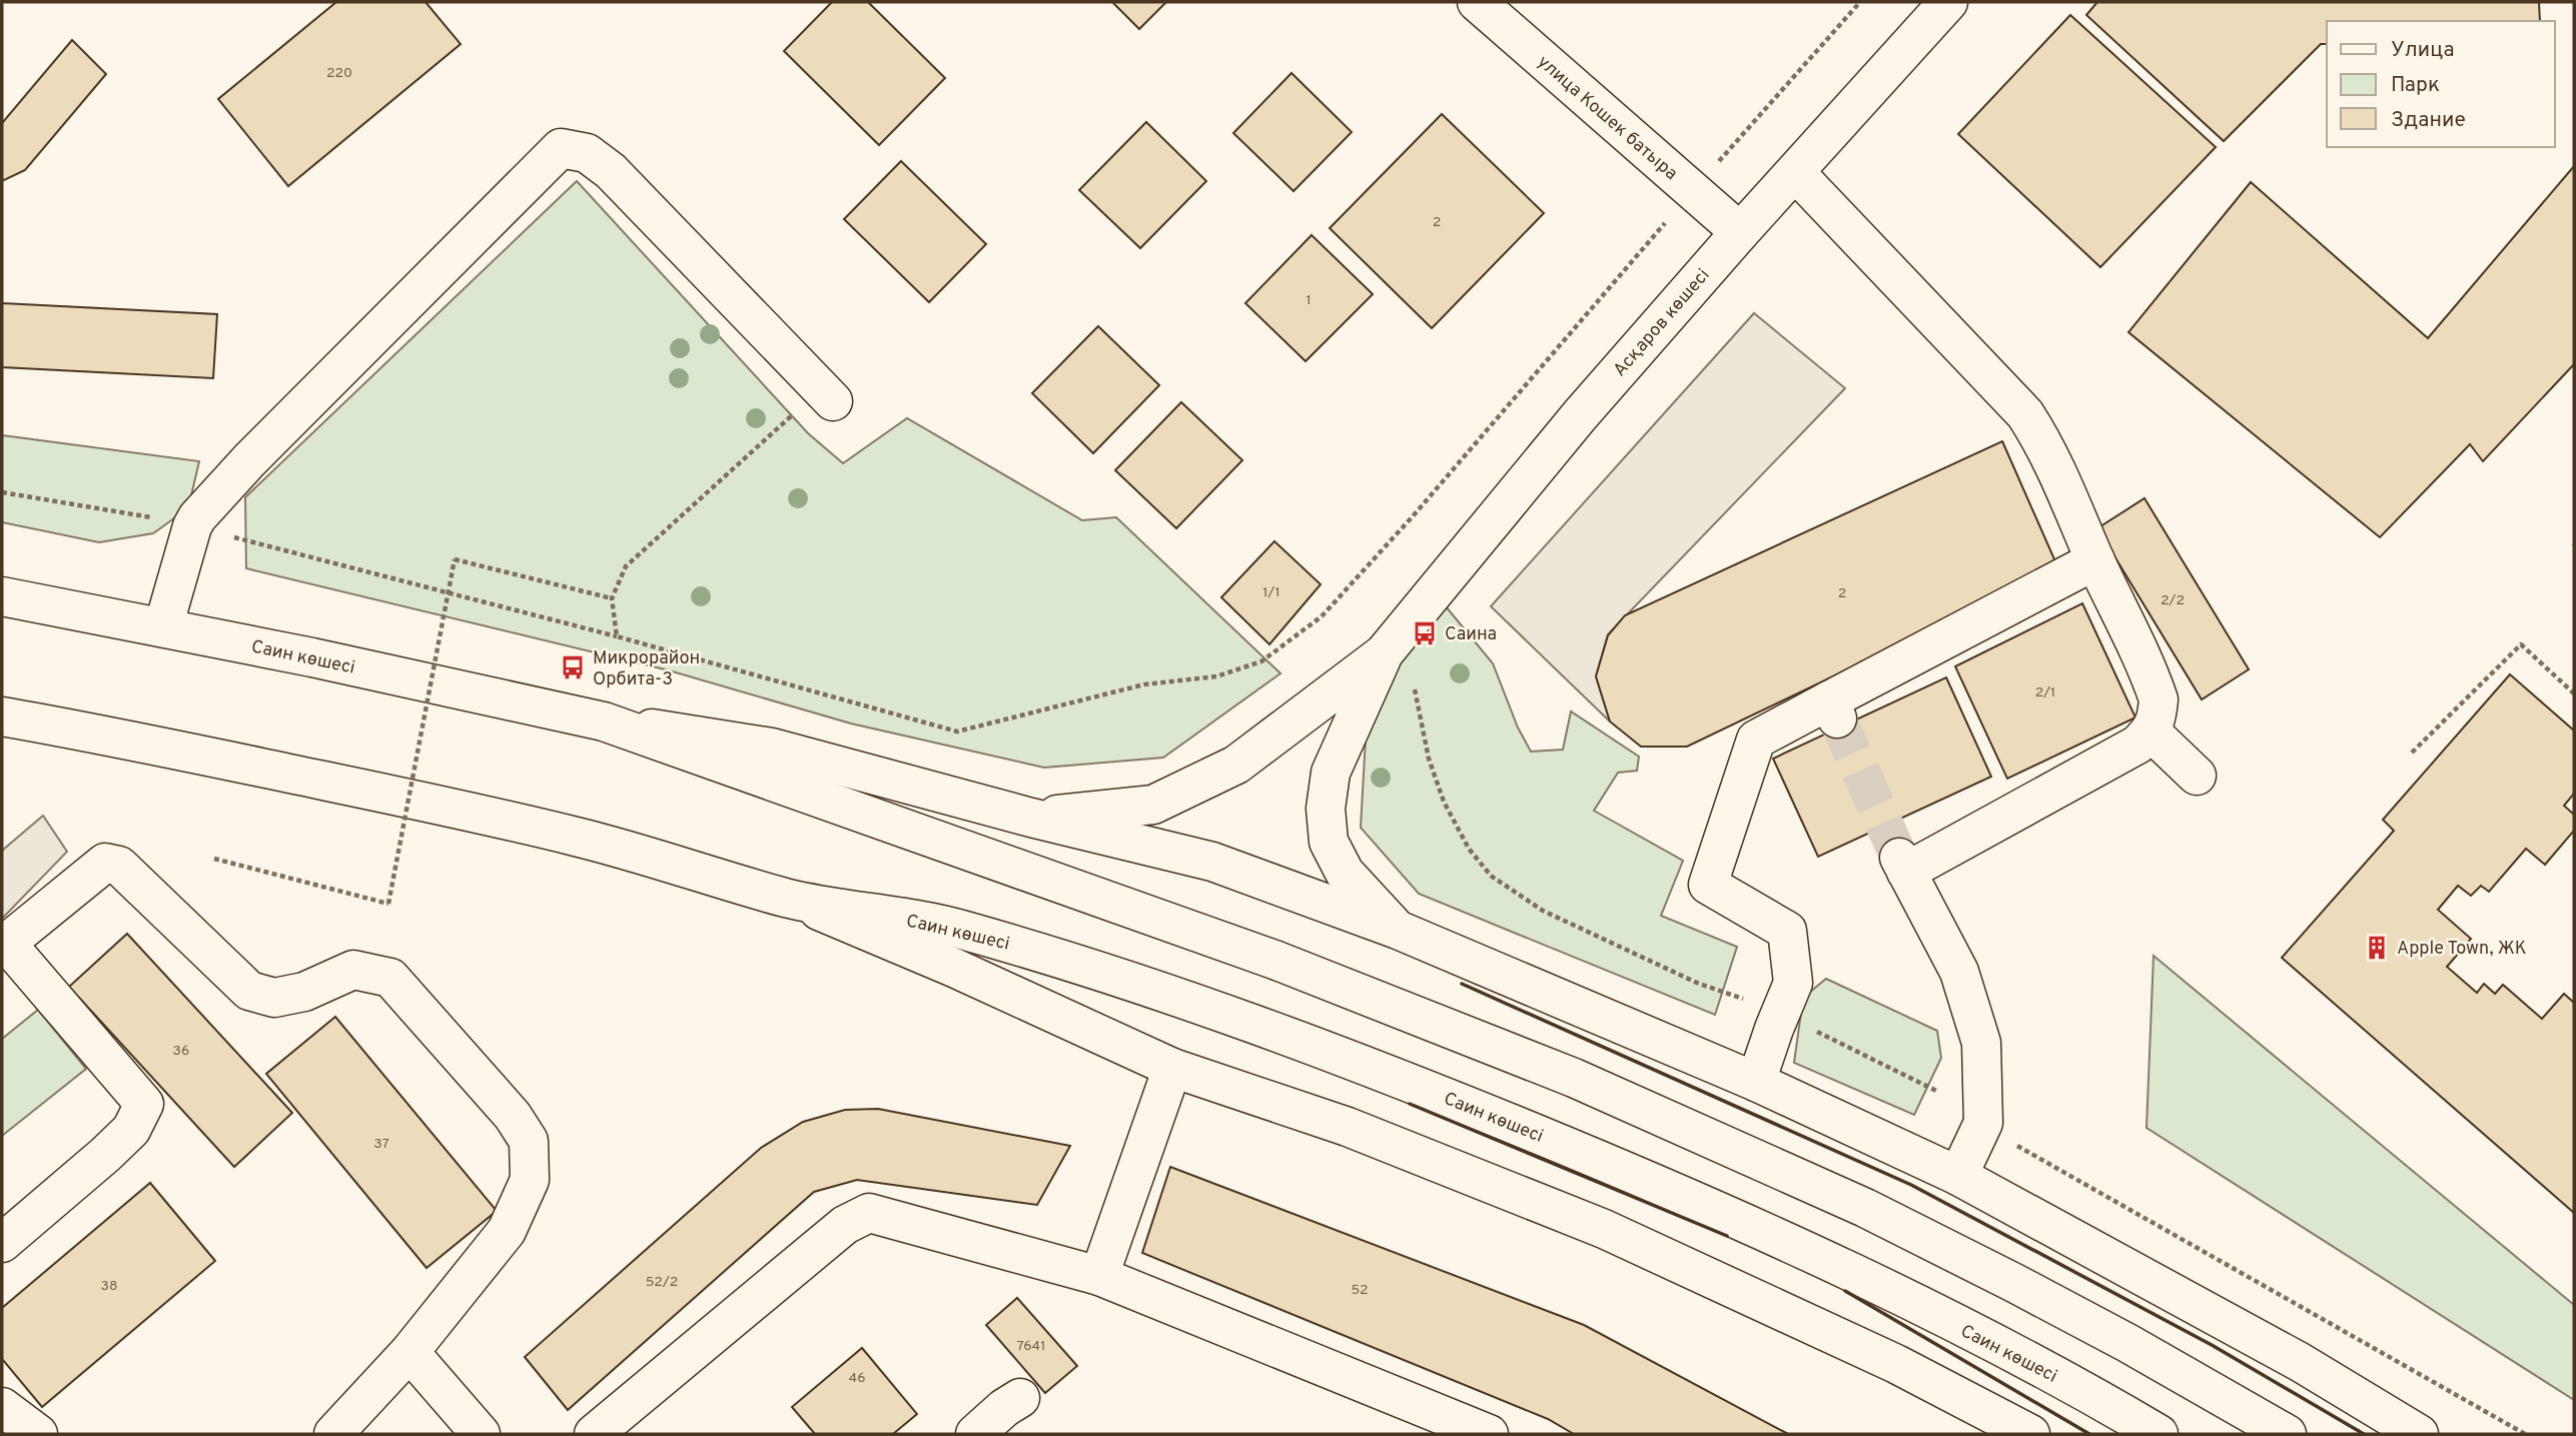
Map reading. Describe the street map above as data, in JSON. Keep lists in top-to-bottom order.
{
  "streets": {
    "street": ["улица Кошек батыра", "Асқаров көшесі", "Саин көшесі"]
  },
  "crossings": [
    ["улица Кошек батыра", "Асқаров көшесі"]
  ],
  "places": {
    "bus stop": ["Саина", "Микрорайон Орбита-3"],
    "building": ["Apple Town, ЖК"]
  },
  "house_numbers": [
    "220",
    "2",
    "1",
    "1/1",
    "2",
    "2/2",
    "2/1",
    "36",
    "37",
    "52/2",
    "38",
    "52",
    "7641",
    "46"
  ],
  "legend": ["Улица", "Парк", "Здание"]
}
